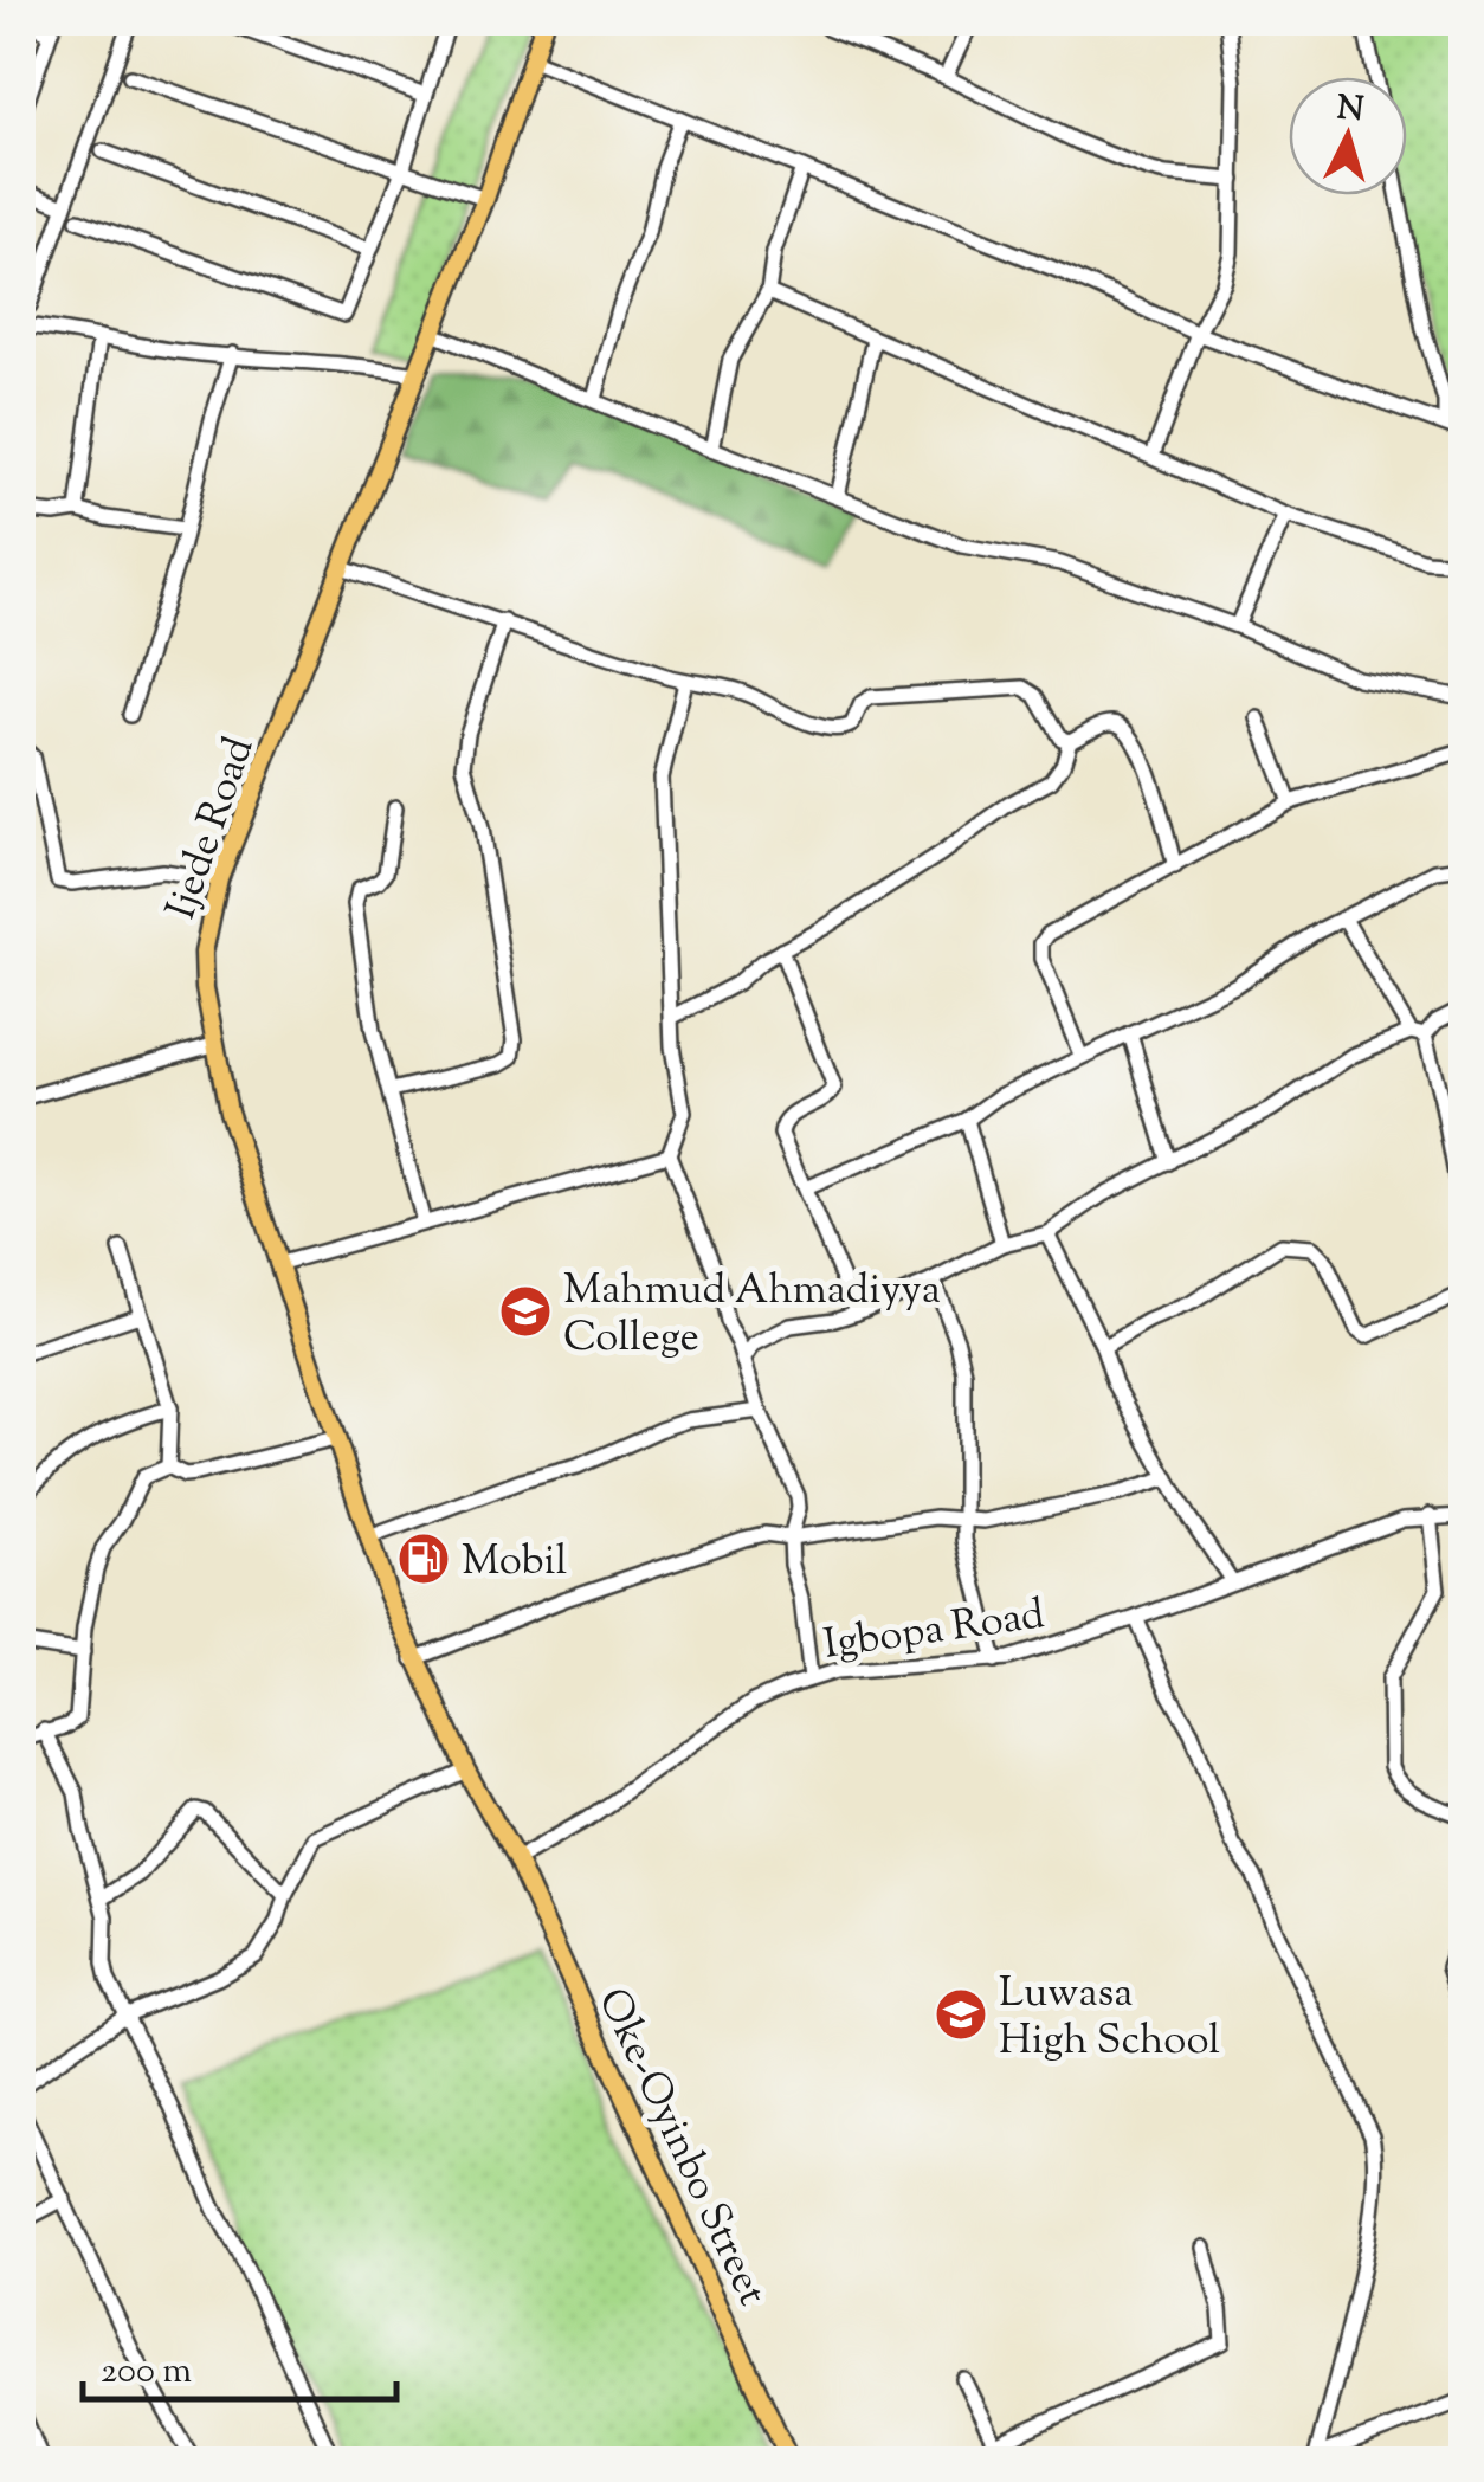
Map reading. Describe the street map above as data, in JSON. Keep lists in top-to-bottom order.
{
  "streets": {
    "main road": ["Ijede Road", "Oke-Oyinbo Street"],
    "street": ["Igbopa Road"]
  },
  "crossings": [
    ["Ijede Road", "Igbopa Road"],
    ["Ijede Road", "Oke-Oyinbo Street"],
    ["Igbopa Road", "Oke-Oyinbo Street"]
  ],
  "places": {
    "school or university": ["Mahmud Ahmadiyya College", "Luwasa High School"],
    "fuel station": ["Mobil"]
  },
  "scale_bar": "200 m",
  "north": "top"
}
